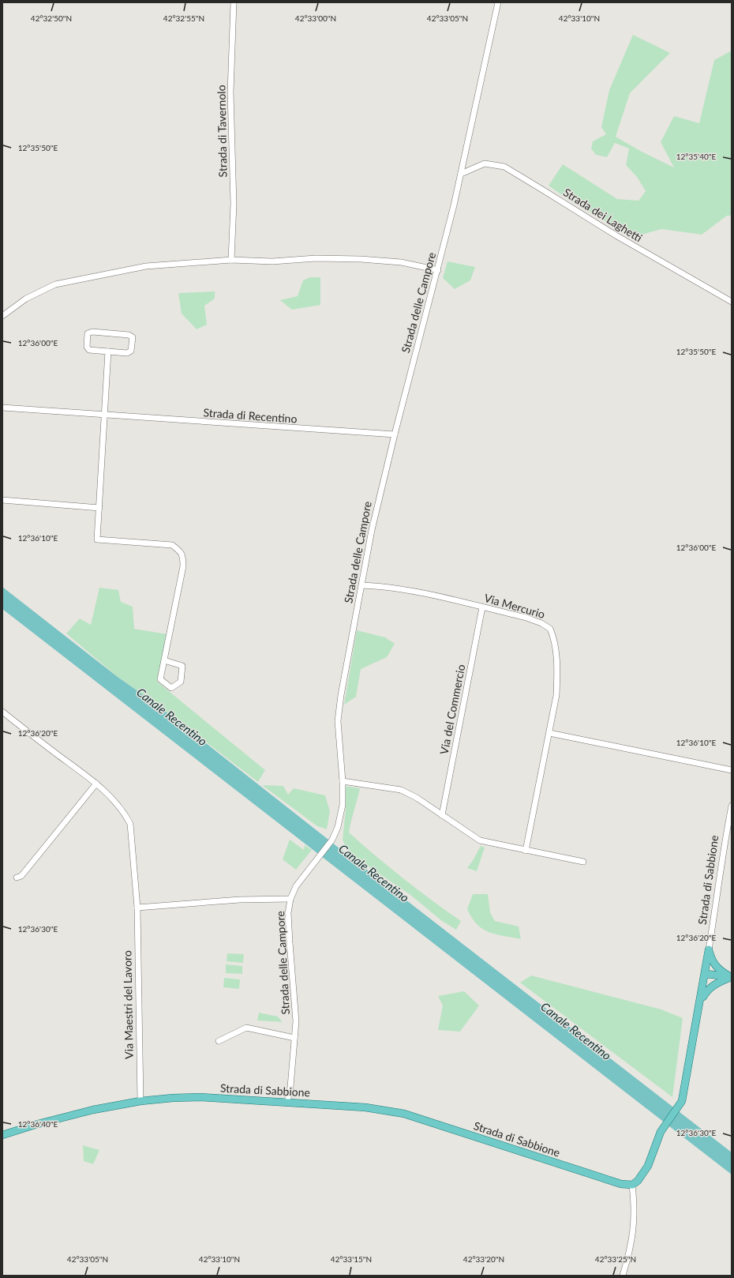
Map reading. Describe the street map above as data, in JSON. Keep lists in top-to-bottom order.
{
  "streets": {
    "main road": ["Strada di Sabbione"],
    "street": [
      "Strada di Tavernolo",
      "Strada dei Laghetti",
      "Strada delle Campore",
      "Strada di Recentino",
      "Via Mercurio",
      "Via del Commercio",
      "Via Maestri del Lavoro"
    ]
  },
  "crossings": [
    ["Strada dei Laghetti", "Strada delle Campore"],
    ["Strada delle Campore", "Strada di Recentino"],
    ["Strada delle Campore", "Via Mercurio"],
    ["Strada delle Campore", "Strada di Sabbione"],
    ["Via Mercurio", "Via del Commercio"],
    ["Strada di Sabbione", "Via Maestri del Lavoro"]
  ],
  "water": ["Canale Recentino"],
  "coordinates": [
    "42°32'50\"N",
    "42°32'55\"N",
    "42°33'00\"N",
    "42°33'05\"N",
    "42°33'10\"N",
    "12°35'50\"E",
    "12°35'40\"E",
    "12°36'00\"E",
    "12°36'10\"E",
    "12°36'20\"E",
    "12°36'30\"E",
    "12°36'40\"E",
    "42°33'15\"N",
    "42°33'20\"N",
    "42°33'25\"N"
  ]
}
